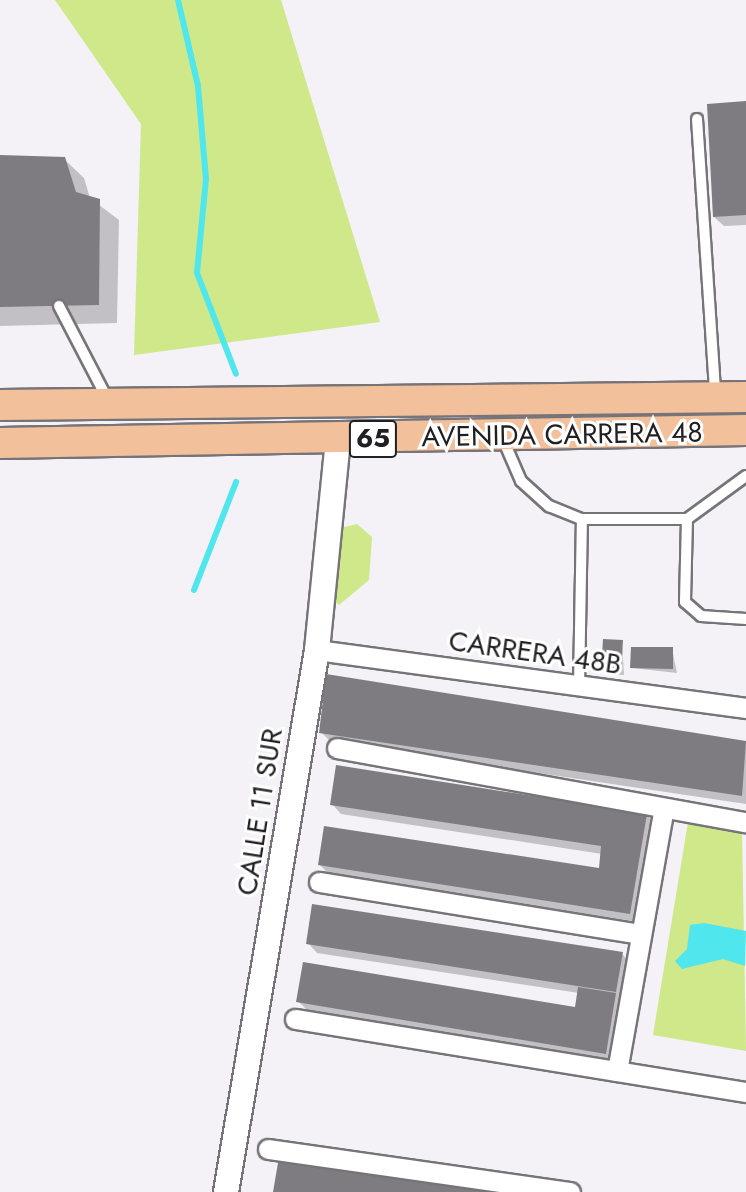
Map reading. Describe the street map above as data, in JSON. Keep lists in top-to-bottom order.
{
  "streets": {
    "main road": ["AVENIDA CARRERA 48", "65"],
    "street": ["CARRERA 48B", "CALLE 11 SUR"]
  },
  "crossings": [
    ["AVENIDA CARRERA 48", "CALLE 11 SUR"],
    ["CARRERA 48B", "CALLE 11 SUR"]
  ]
}
